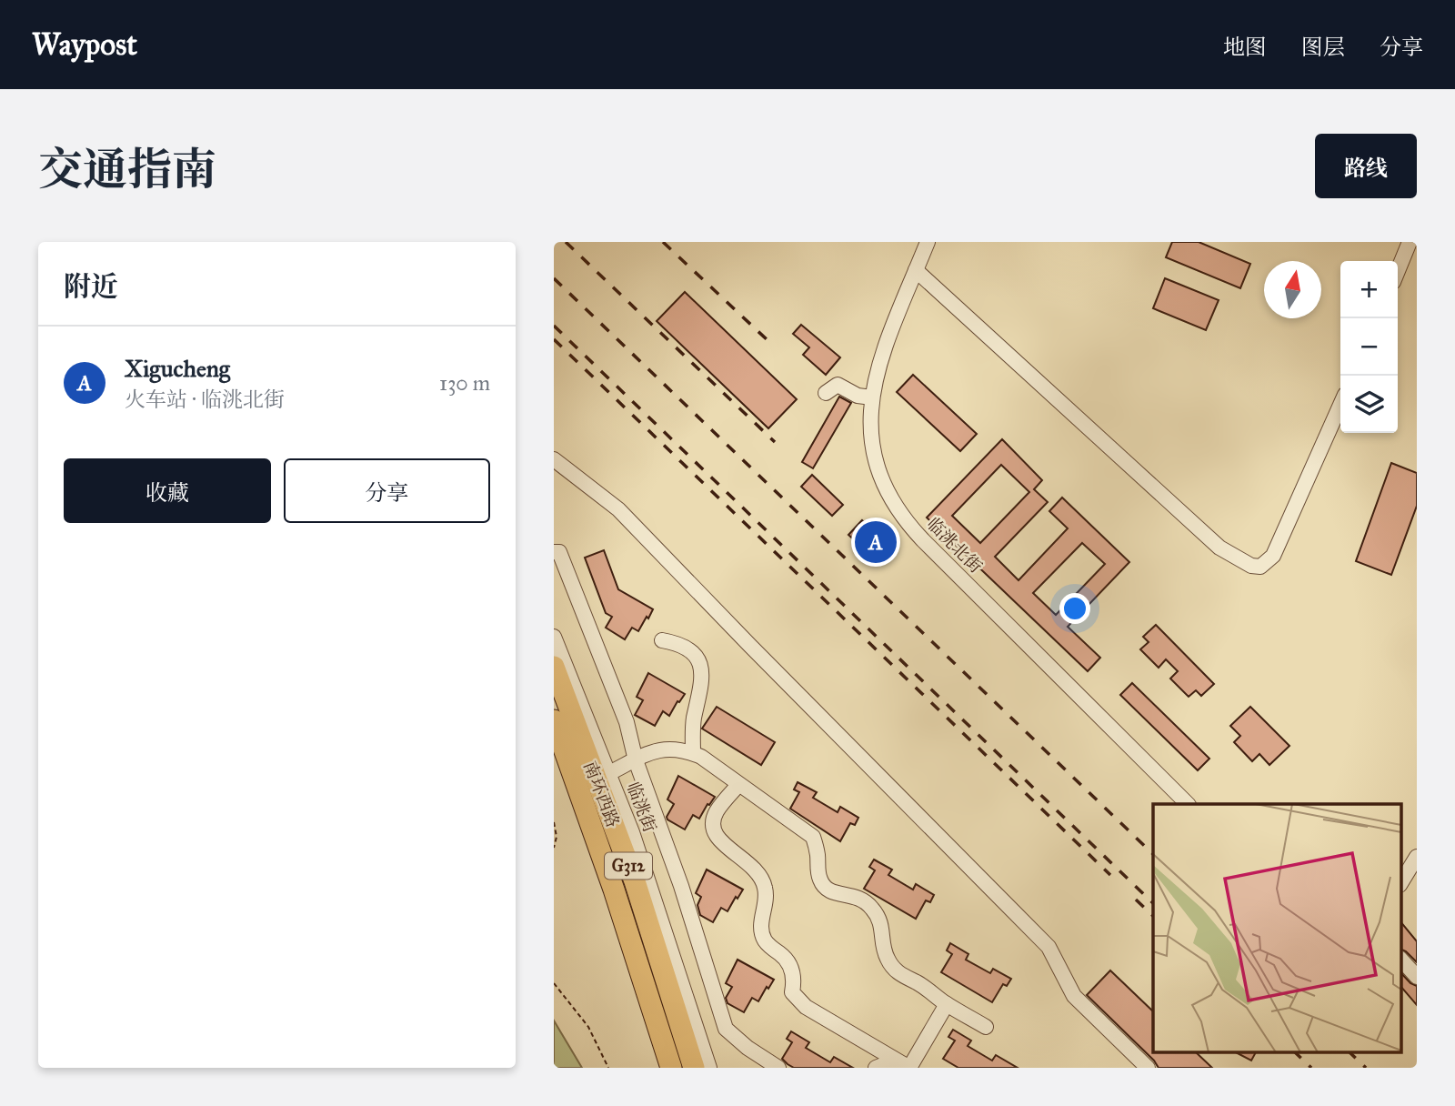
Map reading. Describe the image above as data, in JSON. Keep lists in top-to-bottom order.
{
  "streets": {
    "highway": ["南环西路", "G312"],
    "street": ["临洮北街", "临洮街"]
  },
  "north": "top",
  "page": {
    "header": "Waypost",
    "nav": ["地图", "图层", "分享"],
    "title": "交通指南",
    "buttons": [
      "路线",
      ["收藏", "分享"]
    ],
    "heading": "附近",
    "map_buttons": ["+", "−"],
    "list": [
      {
        "mark": "A",
        "name": "Xigucheng",
        "note": "火车站 · 临洮北街",
        "value": "130 m"
      }
    ],
    "pins": "A"
  }
}
